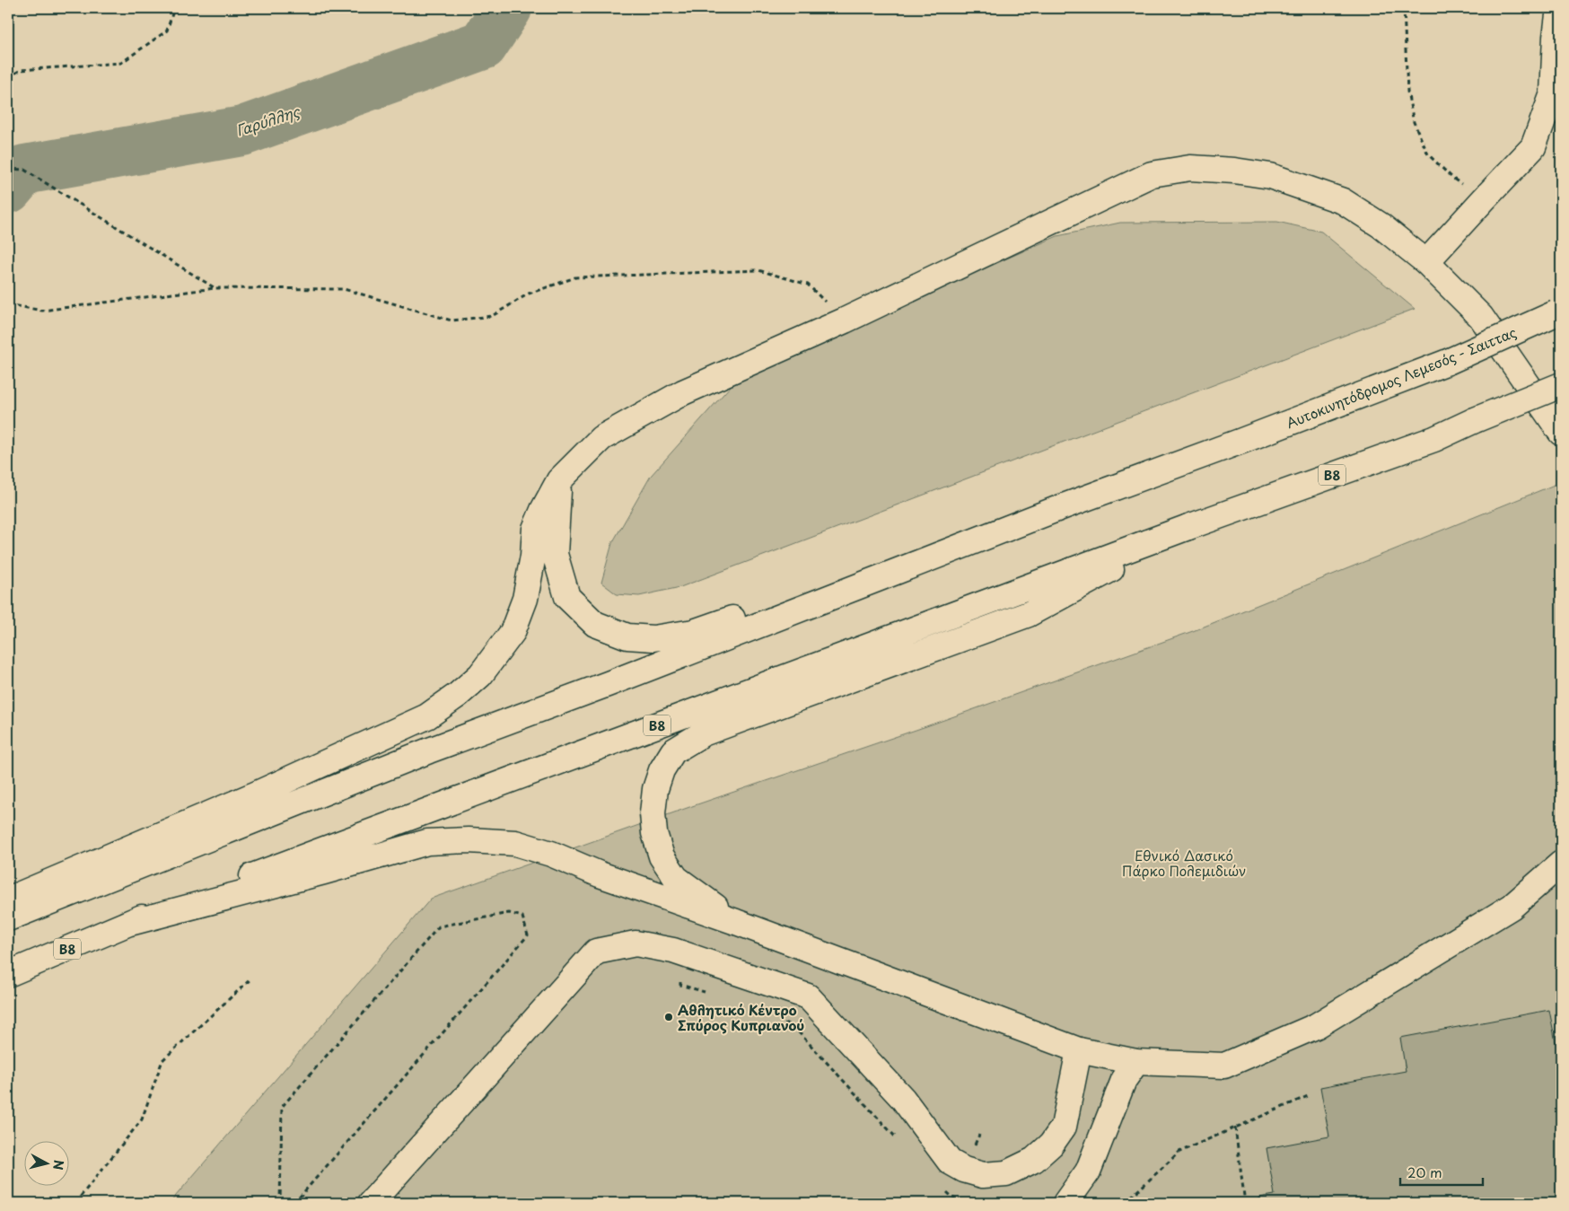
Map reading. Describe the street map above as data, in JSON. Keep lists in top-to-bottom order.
{
  "streets": {
    "main road": ["Αυτοκινητόδρομος Λεμεσός - Σαιττας", "B8"]
  },
  "water": ["Γαρύλλης"],
  "parks": ["Εθνικό Δασικό Πάρκο Πολεμιδιών"],
  "places": ["Αθλητικό Κέντρο Σπύρος Κυπριανού"],
  "scale_bar": "20 m",
  "north": "right"
}
